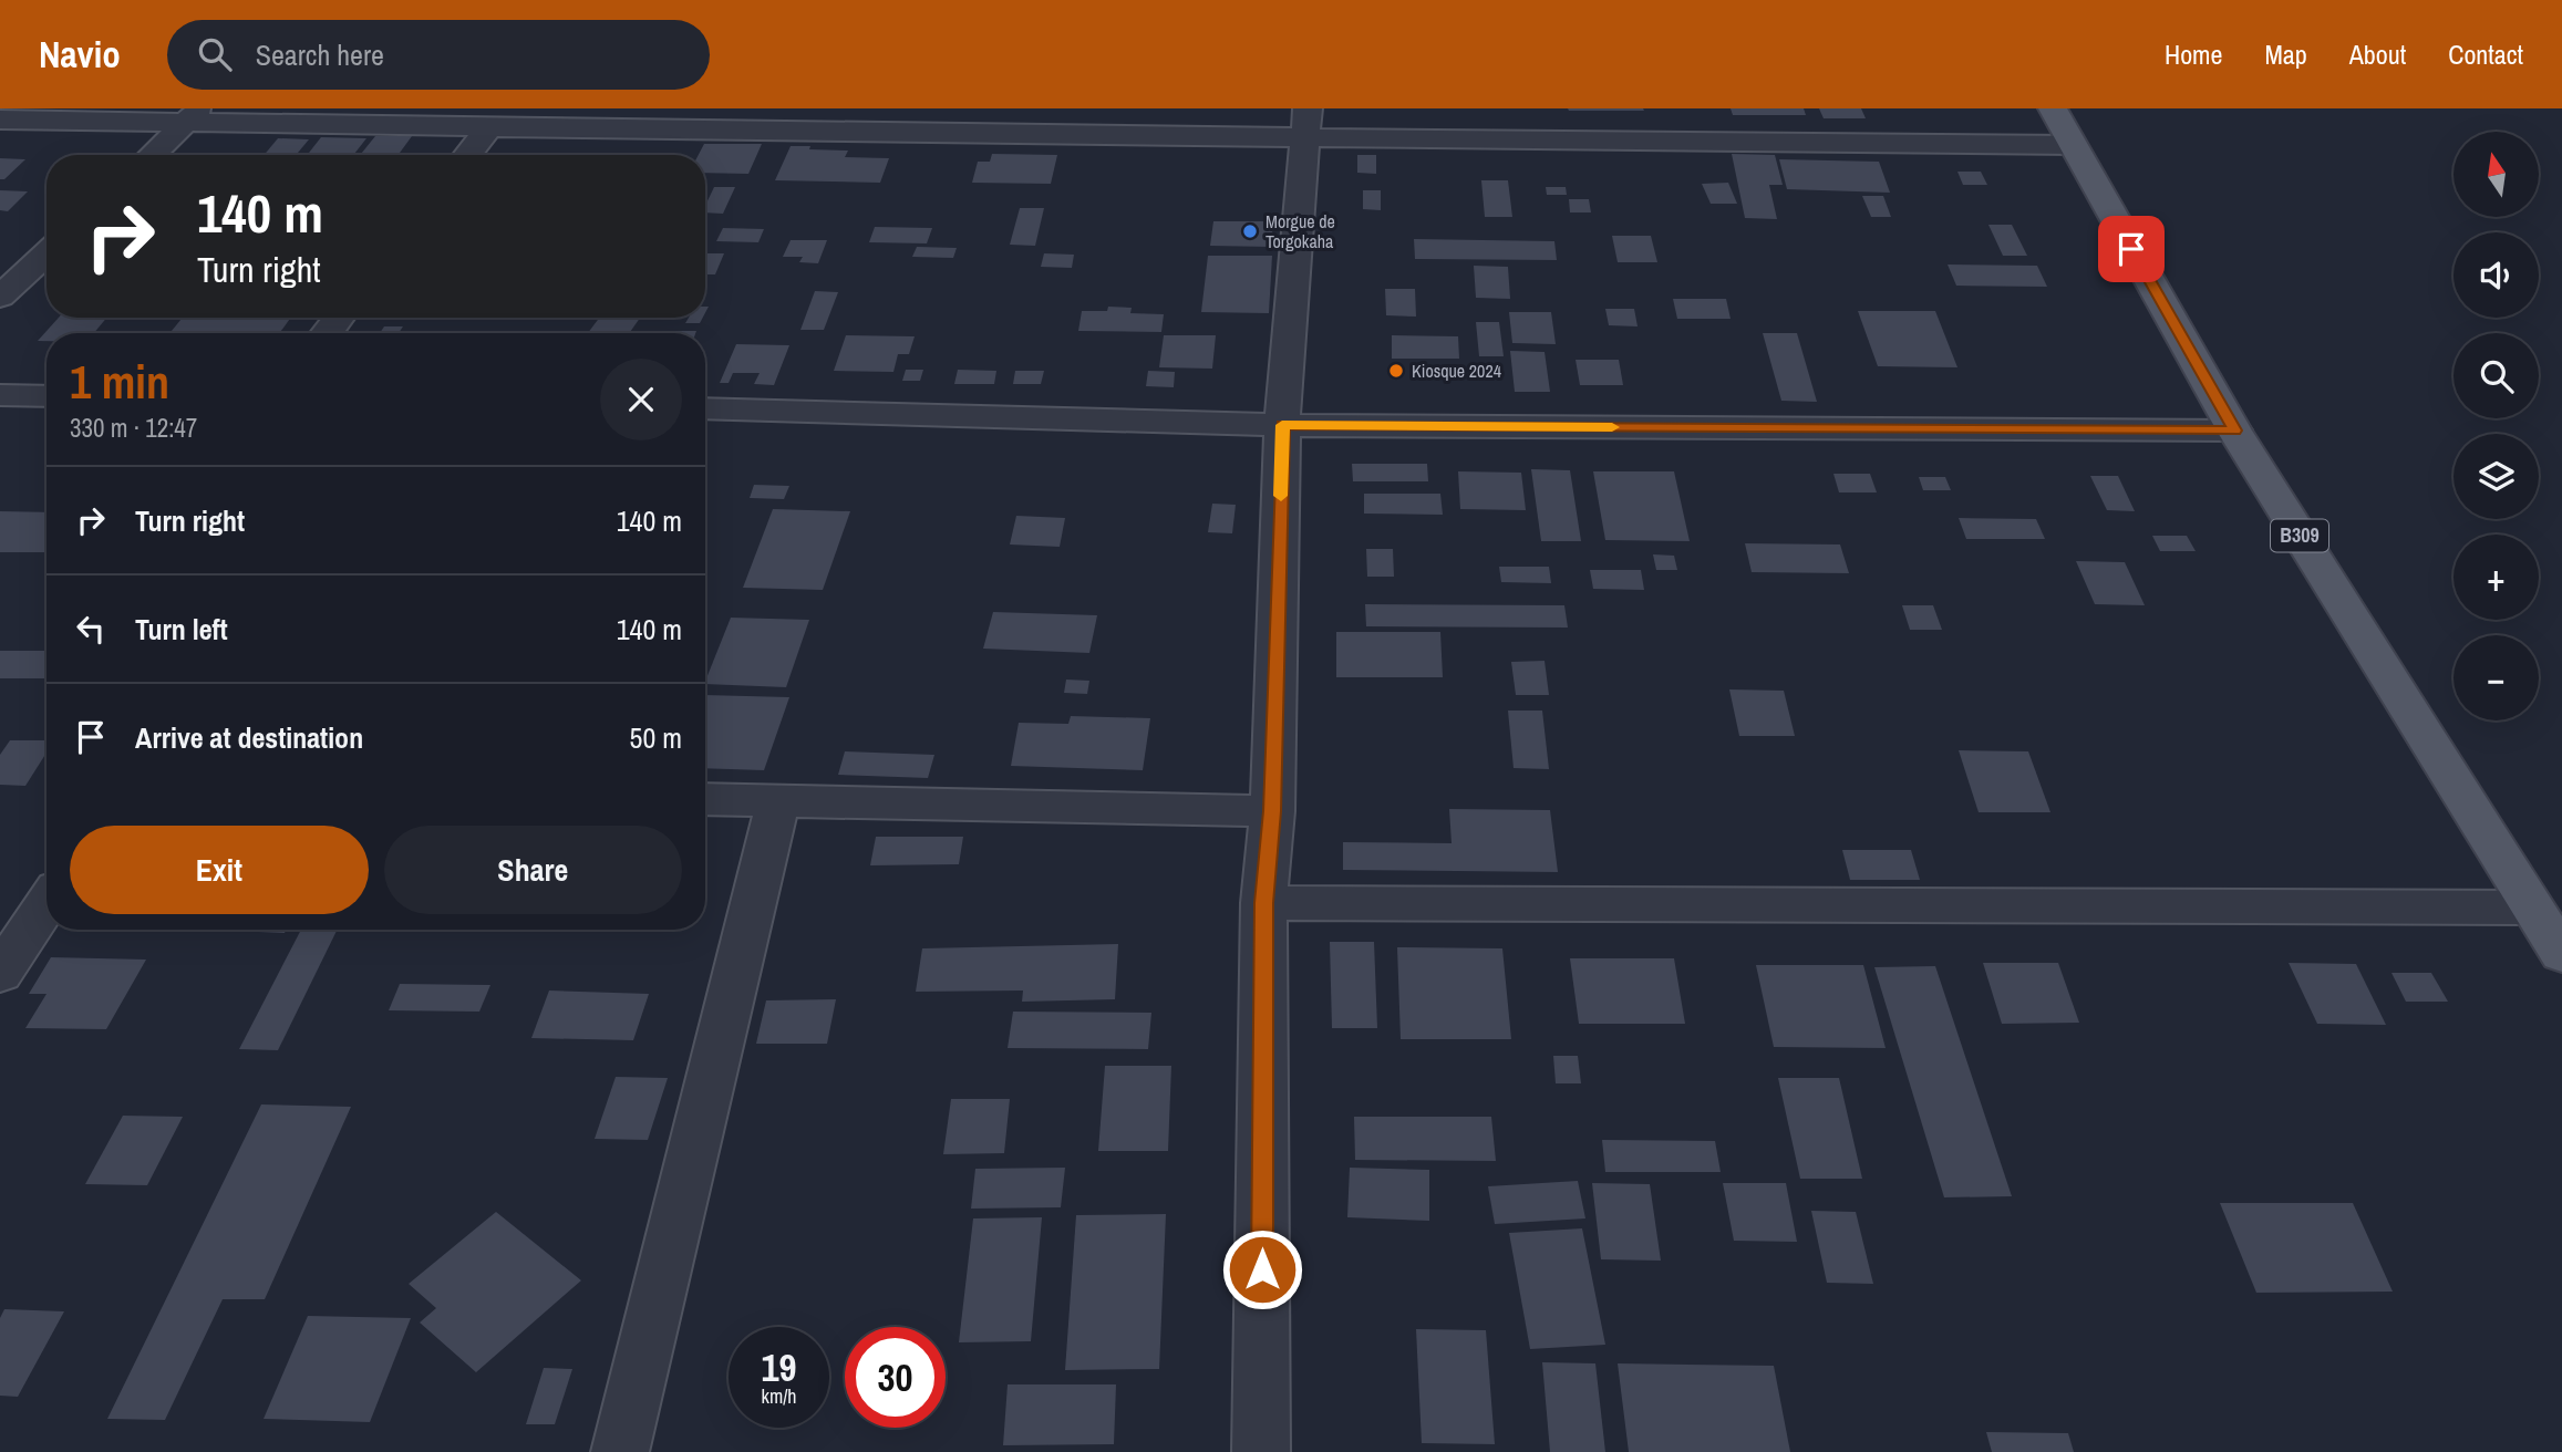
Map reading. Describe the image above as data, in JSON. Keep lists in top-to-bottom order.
{
  "streets": {
    "main road": ["B309"]
  },
  "places": ["Morgue de Torgokaha", "Kiosque 2024"],
  "north": "top",
  "page": {
    "header": "Navio",
    "search": "Search here",
    "nav": [
      "Home",
      "Map",
      "About",
      "Contact"
    ],
    "map_buttons": ["+", "−"],
    "turn": ["140 m", "Turn right"],
    "heading": ["1 min", "330 m · 12:47"],
    "list": [
      {
        "name": "Turn right",
        "value": "140 m"
      },
      {
        "name": "Turn left",
        "value": "140 m"
      },
      {
        "name": "Arrive at destination",
        "value": "50 m"
      }
    ],
    "buttons": ["Exit", "Share"],
    "speed": "19 km/h",
    "limit": "30"
  }
}
